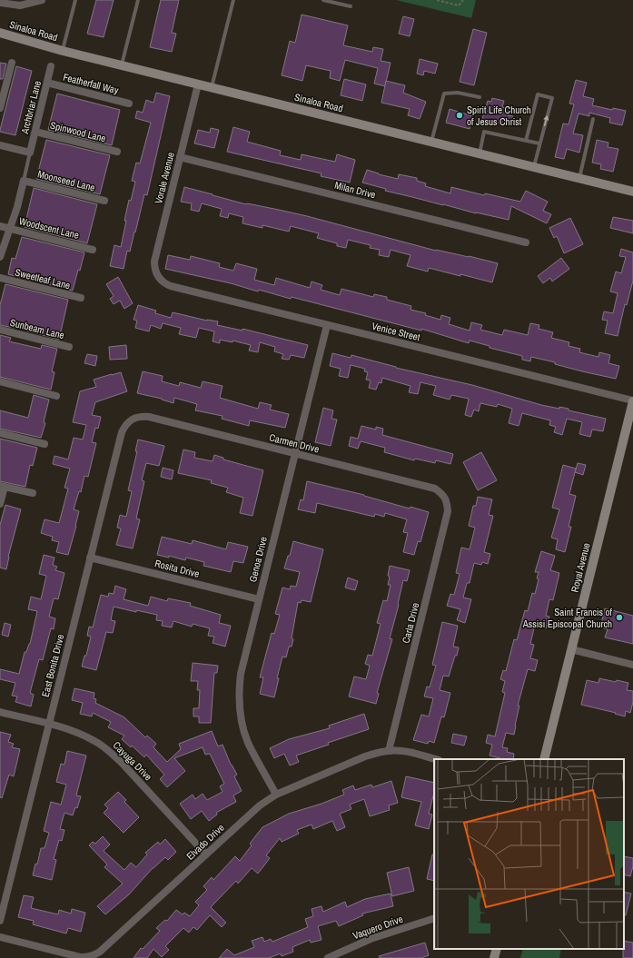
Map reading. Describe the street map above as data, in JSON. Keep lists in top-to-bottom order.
{
  "streets": {
    "street": [
      "Sinaloa Road",
      "Featherfall Way",
      "Archbriar Lane",
      "Spinwood Lane",
      "Vorale Avenue",
      "Moonseed Lane",
      "Milan Drive",
      "Woodscent Lane",
      "Sweetleaf Lane",
      "Sunbeam Lane",
      "Venice Street",
      "Carmen Drive",
      "Genoa Drive",
      "Royal Avenue",
      "Rosita Drive",
      "Carla Drive",
      "East Bonita Drive",
      "Cayuga Drive",
      "Elvado Drive",
      "Vaquero Drive"
    ]
  },
  "crossings": [
    ["Sinaloa Road", "Vorale Avenue"],
    ["Featherfall Way", "Archbriar Lane"],
    ["Archbriar Lane", "Spinwood Lane"],
    ["Vorale Avenue", "Milan Drive"],
    ["Vorale Avenue", "Venice Street"],
    ["Venice Street", "Genoa Drive"],
    ["Venice Street", "Royal Avenue"],
    ["Carmen Drive", "Genoa Drive"],
    ["Carmen Drive", "Carla Drive"],
    ["Carmen Drive", "East Bonita Drive"],
    ["Genoa Drive", "Rosita Drive"],
    ["Genoa Drive", "Elvado Drive"],
    ["Rosita Drive", "East Bonita Drive"],
    ["Carla Drive", "Elvado Drive"],
    ["East Bonita Drive", "Cayuga Drive"],
    ["Cayuga Drive", "Elvado Drive"]
  ],
  "places": ["Spirit Life Church of Jesus Christ", "Saint Francis of Assisi Episcopal Church"]
}
